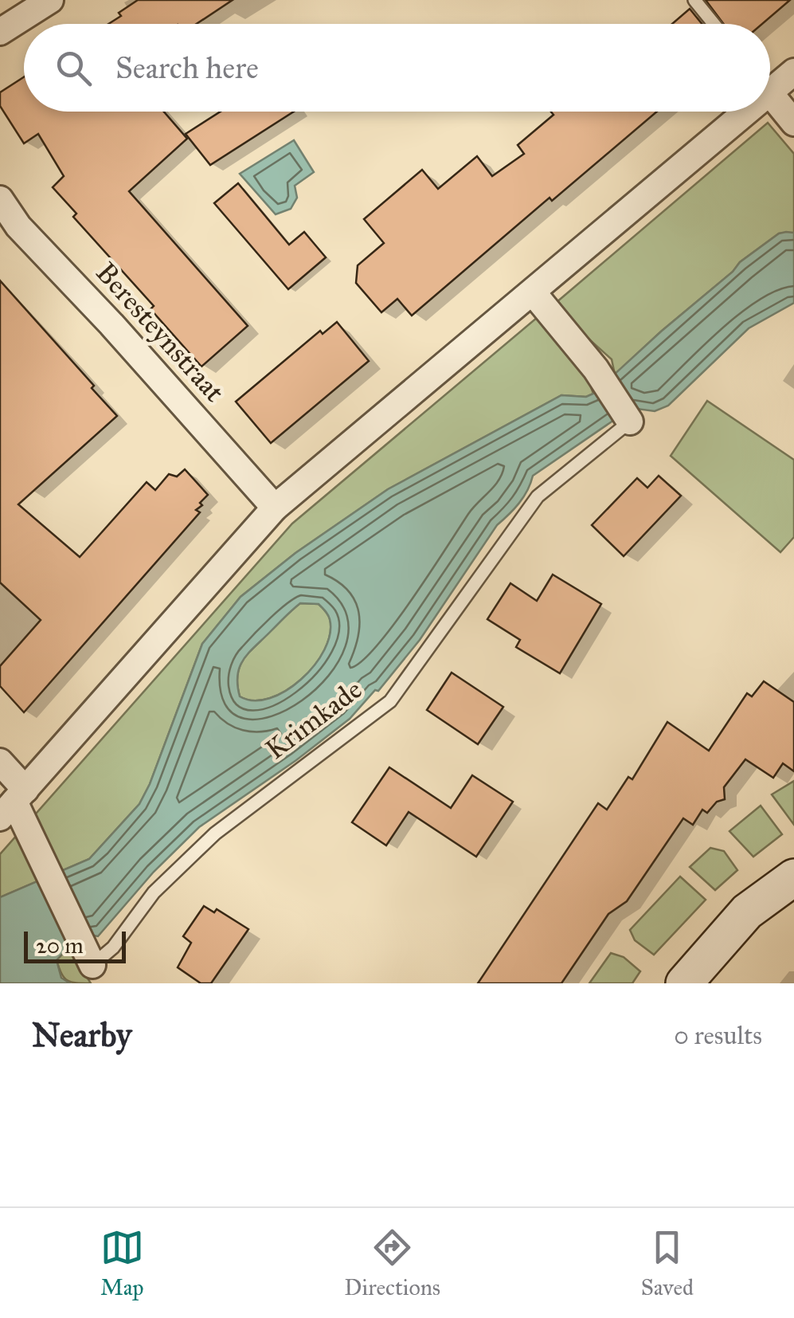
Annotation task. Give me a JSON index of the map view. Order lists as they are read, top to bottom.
{
  "streets": {
    "street": ["Beresteynstraat", "Krimkade"]
  },
  "scale_bar": "20 m",
  "page": {
    "search": "Search here",
    "scale": "20 m",
    "heading": ["Nearby", "0 results"],
    "nav": ["Map", "Directions", "Saved"]
  }
}
